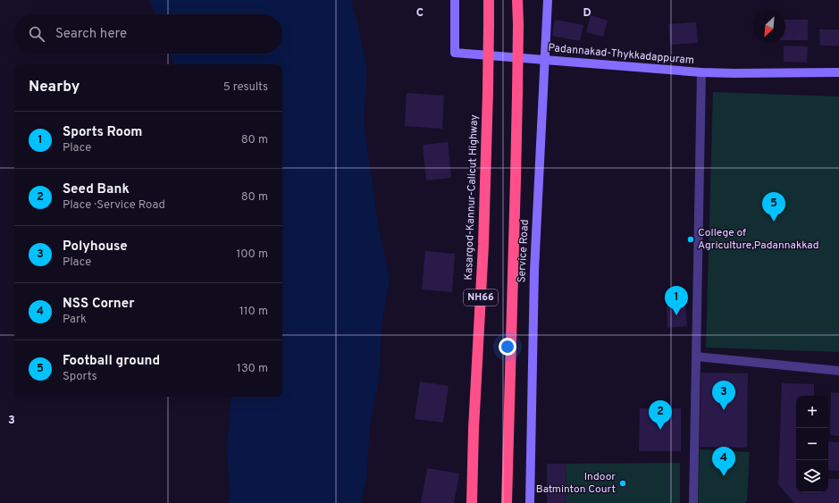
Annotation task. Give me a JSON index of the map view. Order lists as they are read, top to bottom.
{
  "streets": {
    "highway": ["Kasargod-Kannur-Calicut Highway", "NH66"],
    "street": ["Padannakad-Thykkadappuram", "Service Road"]
  },
  "crossings": [
    ["Padannakad-Thykkadappuram", "Service Road"]
  ],
  "places": ["College of Agriculture,Padannakkad", "Indoor Batminton Court"],
  "north": "bottom left",
  "page": {
    "search": "Search here",
    "heading": ["Nearby", "5 results"],
    "list": [
      {
        "mark": "1",
        "name": "Sports Room",
        "note": "Place",
        "value": "80 m"
      },
      {
        "mark": "2",
        "name": "Seed Bank",
        "note": "Place · Service Road",
        "value": "80 m"
      },
      {
        "mark": "3",
        "name": "Polyhouse",
        "note": "Place",
        "value": "100 m"
      },
      {
        "mark": "4",
        "name": "NSS Corner",
        "note": "Park",
        "value": "110 m"
      },
      {
        "mark": "5",
        "name": "Football ground",
        "note": "Sports",
        "value": "130 m"
      }
    ],
    "pins": [
      "5",
      "1",
      "3",
      "2",
      "4"
    ],
    "map_buttons": ["+", "−"]
  },
  "grid": {
    "columns": ["C", "D"],
    "rows": ["3"]
  }
}
